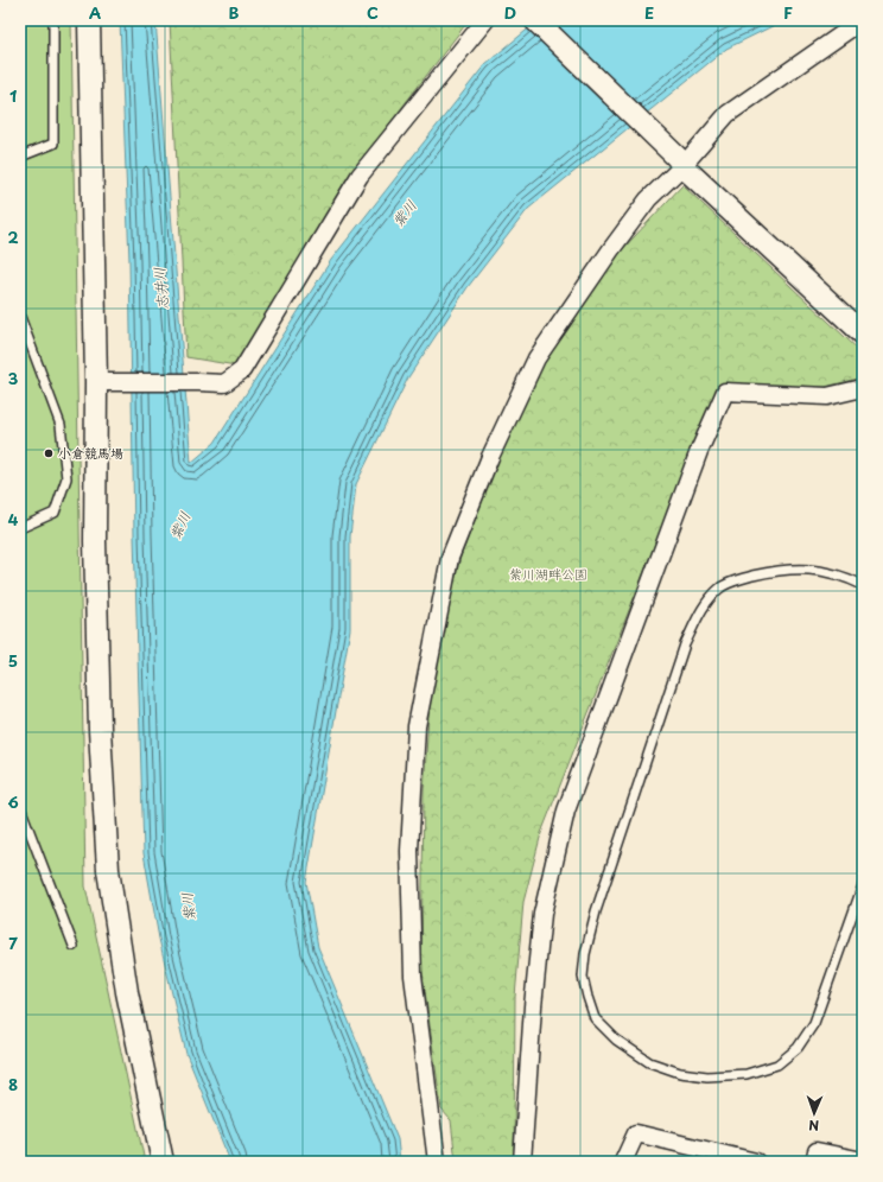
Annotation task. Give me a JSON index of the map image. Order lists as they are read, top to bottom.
{
  "water": ["紫川", "志井川"],
  "parks": ["紫川湖畔公園"],
  "places": ["小倉競馬場"],
  "north": "bottom",
  "grid": {
    "columns": [
      "A",
      "B",
      "C",
      "D",
      "E",
      "F"
    ],
    "rows": [
      "1",
      "2",
      "3",
      "4",
      "5",
      "6",
      "7",
      "8"
    ]
  }
}
